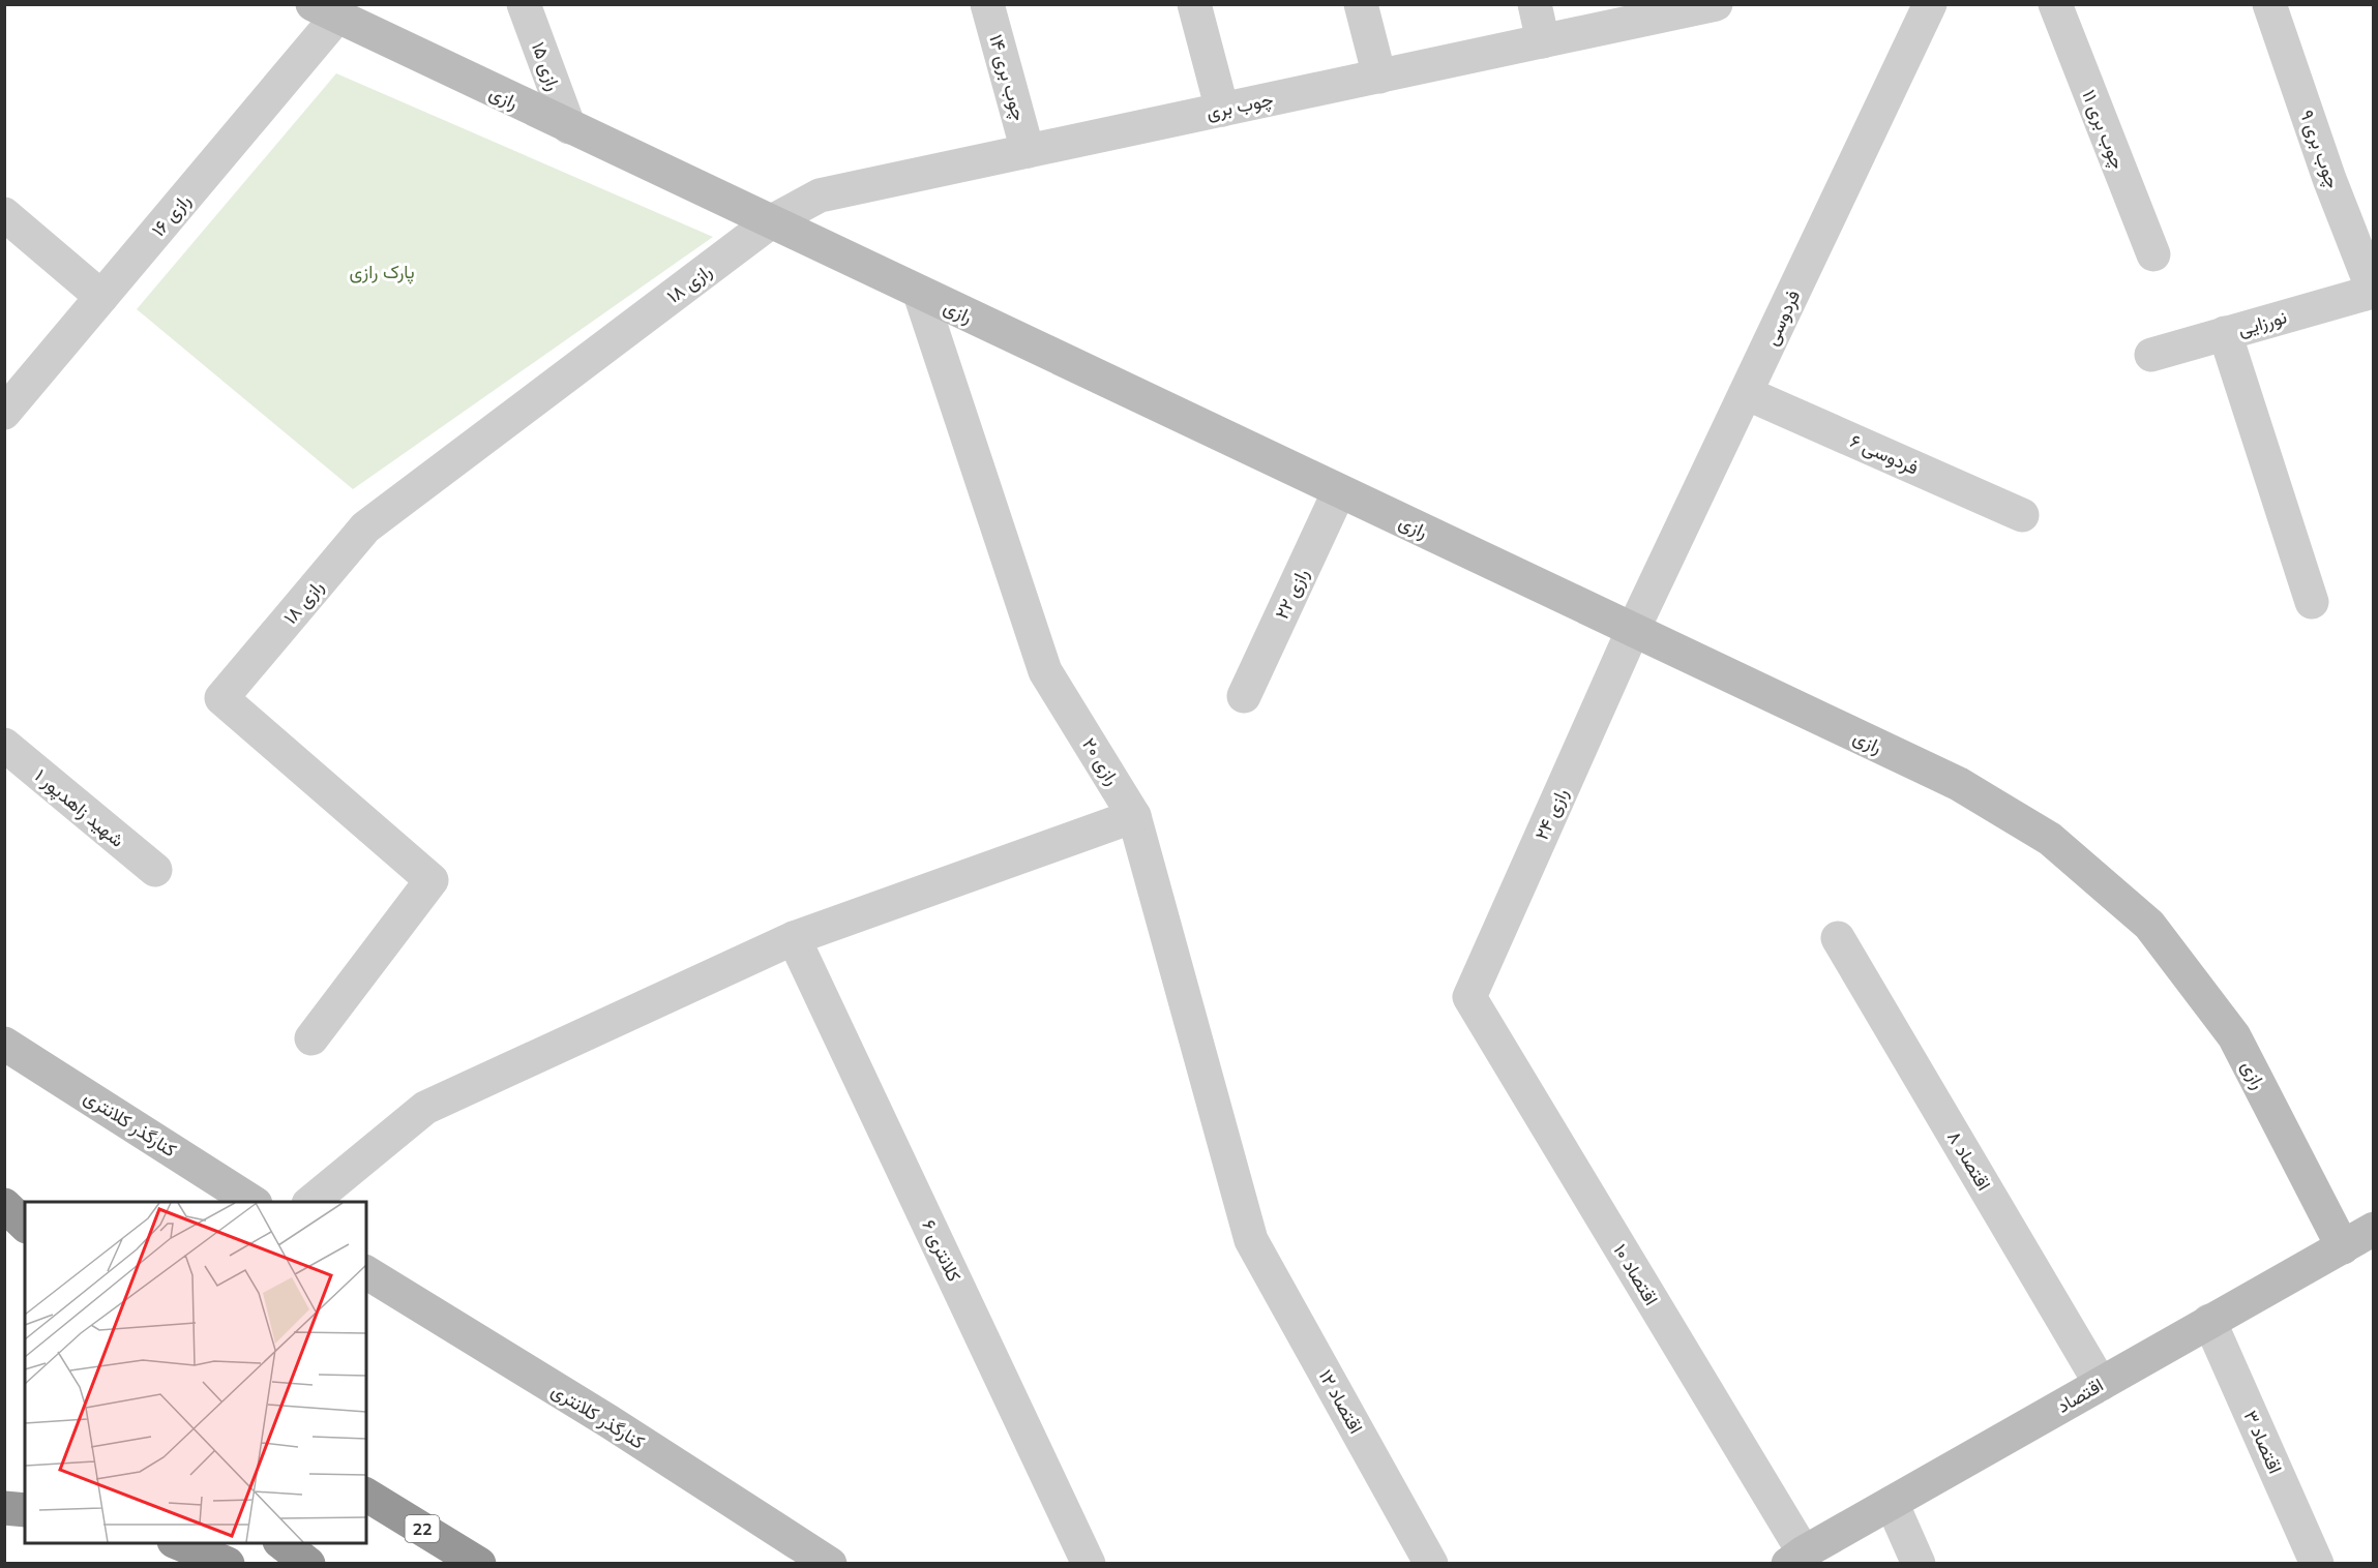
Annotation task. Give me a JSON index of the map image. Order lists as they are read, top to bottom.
{
  "streets": {
    "highway": ["22"],
    "main road": ["رازی", "کنارگذر کلانتری", "اقتصاد"],
    "street": [
      "۱۵ رازی",
      "۱۴ چوب بری",
      "چوب بری",
      "۱۱ چوب بری",
      "۹ چوب بری",
      "رازی ۱۶",
      "رازی ۱۸",
      "فردوسی",
      "نورزایی",
      "فردوسی ۶",
      "رازی ۲۲",
      "رازی ۲۰",
      "۱ شهید زاهدپور",
      "رازی ۲۴",
      "۸ اقتصاد",
      "کلانتری ۶",
      "۱۰ اقتصاد",
      "۱۲ اقتصاد",
      "۳ اقتصاد"
    ]
  },
  "crossings": [
    ["۱۵ رازی", "رازی"],
    ["۱۴ چوب بری", "چوب بری"],
    ["رازی", "چوب بری"],
    ["رازی", "رازی ۱۶"],
    ["رازی", "رازی ۱۸"],
    ["رازی", "فردوسی"],
    ["رازی", "رازی ۲۲"],
    ["رازی", "رازی ۲۰"],
    ["رازی", "رازی ۲۴"],
    ["رازی", "اقتصاد"],
    ["چوب بری", "رازی ۱۸"],
    ["۹ چوب بری", "نورزایی"],
    ["فردوسی", "فردوسی ۶"],
    ["فردوسی", "رازی ۲۴"],
    ["رازی ۲۰", "۱۲ اقتصاد"],
    ["رازی ۲۴", "۱۰ اقتصاد"],
    ["۸ اقتصاد", "اقتصاد"],
    ["۱۰ اقتصاد", "اقتصاد"],
    ["اقتصاد", "۳ اقتصاد"]
  ],
  "parks": ["پارک رازی"]
}
